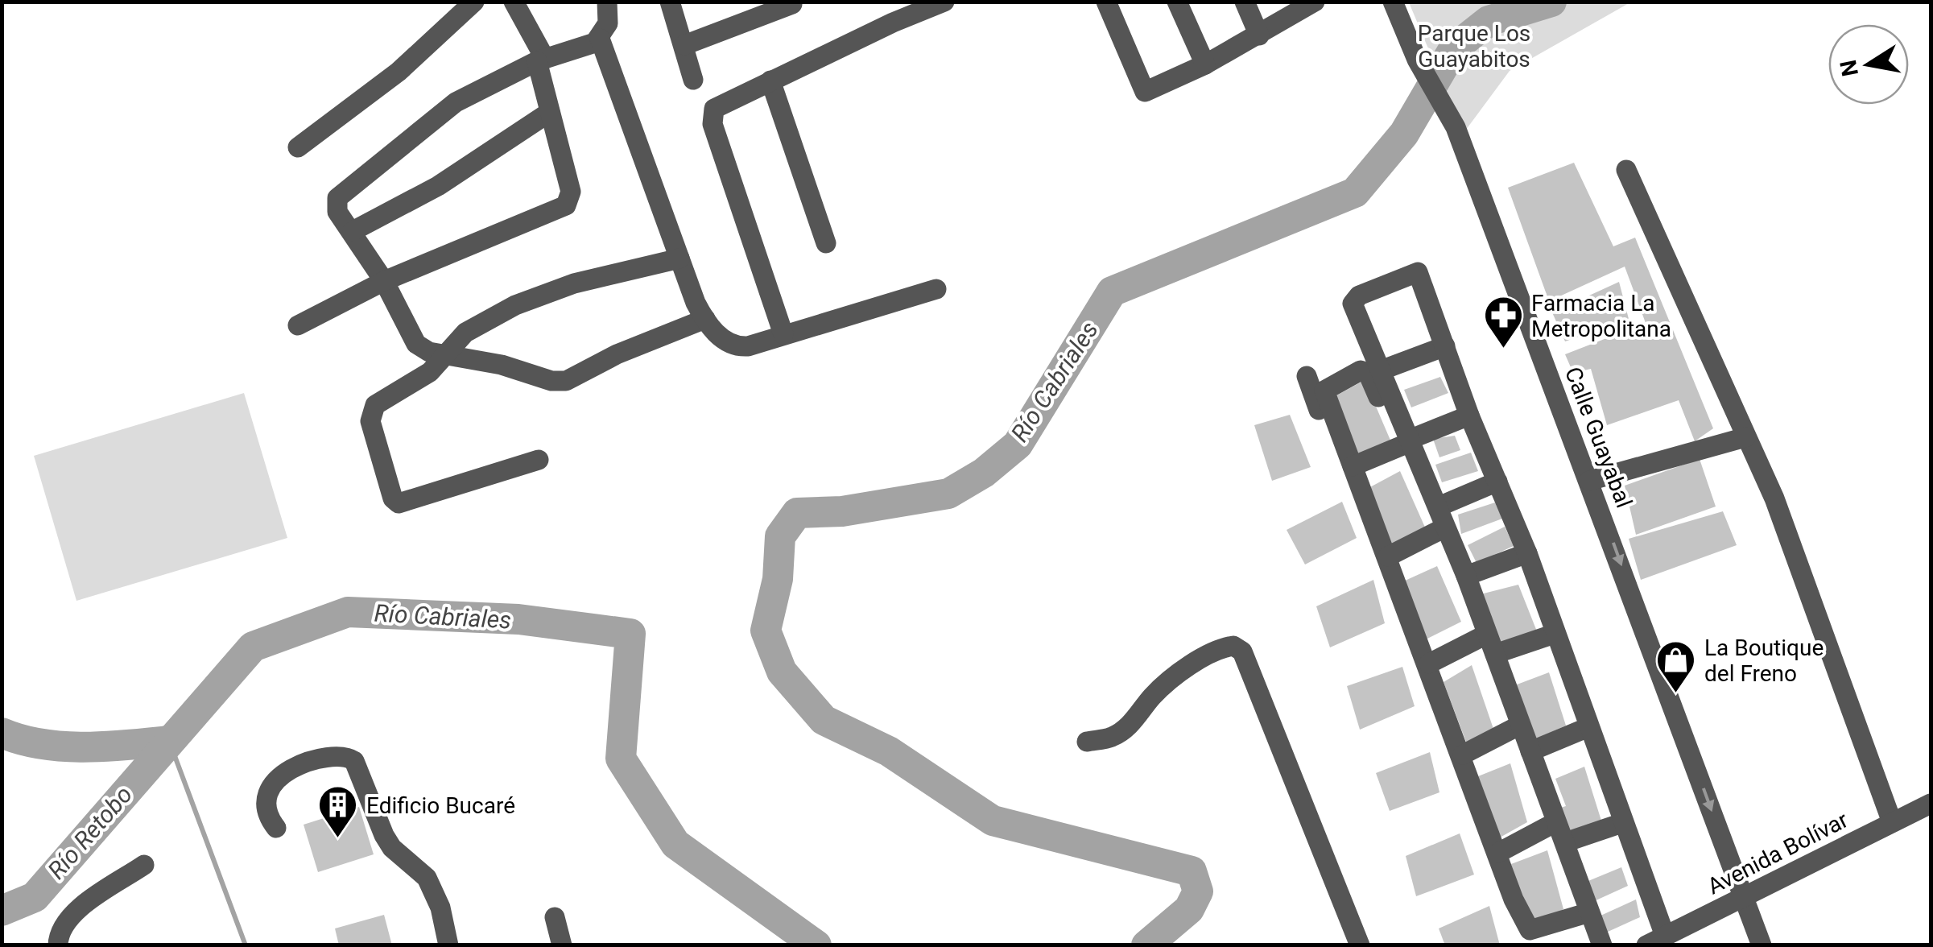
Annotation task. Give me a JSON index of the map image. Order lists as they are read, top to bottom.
{
  "streets": {
    "street": ["Calle Guayabal", "Avenida Bolívar"]
  },
  "crossings": [
    ["Calle Guayabal", "Avenida Bolívar"]
  ],
  "water": ["Río Cabriales", "Río Retobo"],
  "parks": ["Parque Los Guayabitos"],
  "places": {
    "pharmacy": ["Farmacia La Metropolitana"],
    "shop": ["La Boutique del Freno"],
    "building": ["Edificio Bucaré"]
  },
  "north": "left"
}
